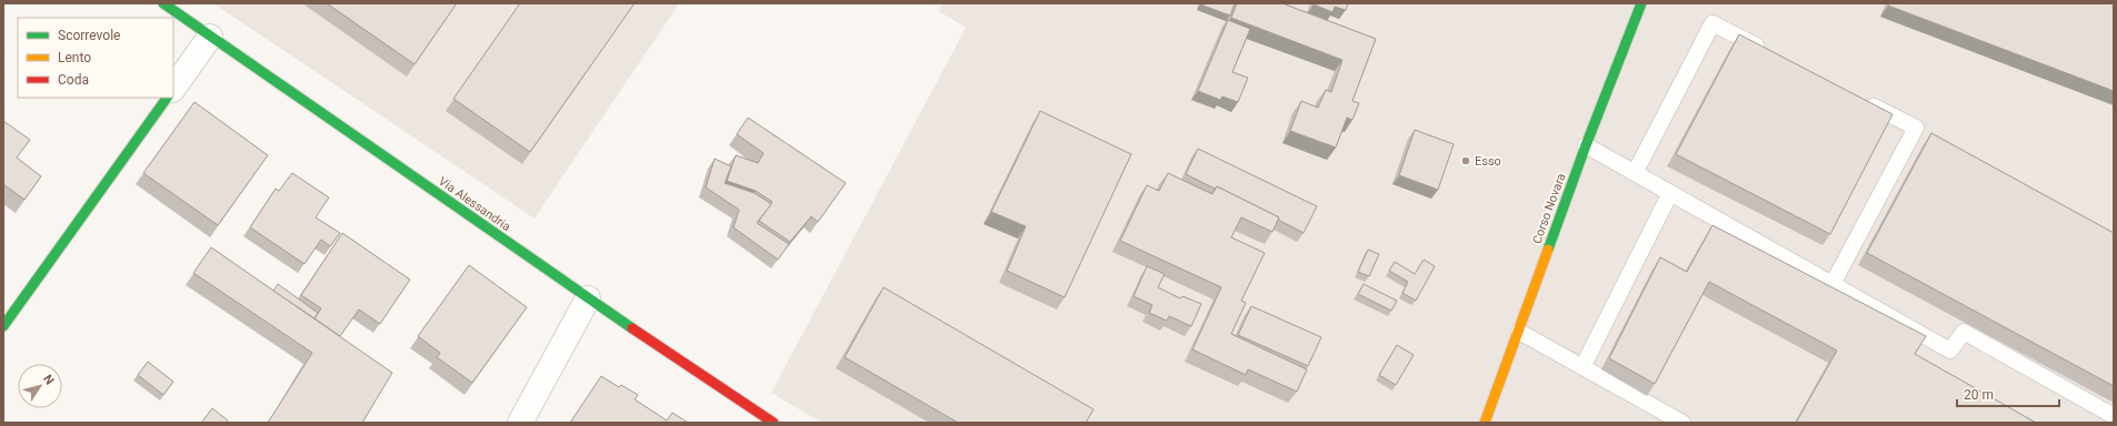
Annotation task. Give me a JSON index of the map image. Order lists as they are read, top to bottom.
{
  "streets": {
    "street": ["Via Alessandria", "Corso Novara"]
  },
  "places": ["Esso"],
  "legend": ["Scorrevole", "Lento", "Coda"],
  "scale_bar": "20 m",
  "north": "top right"
}
